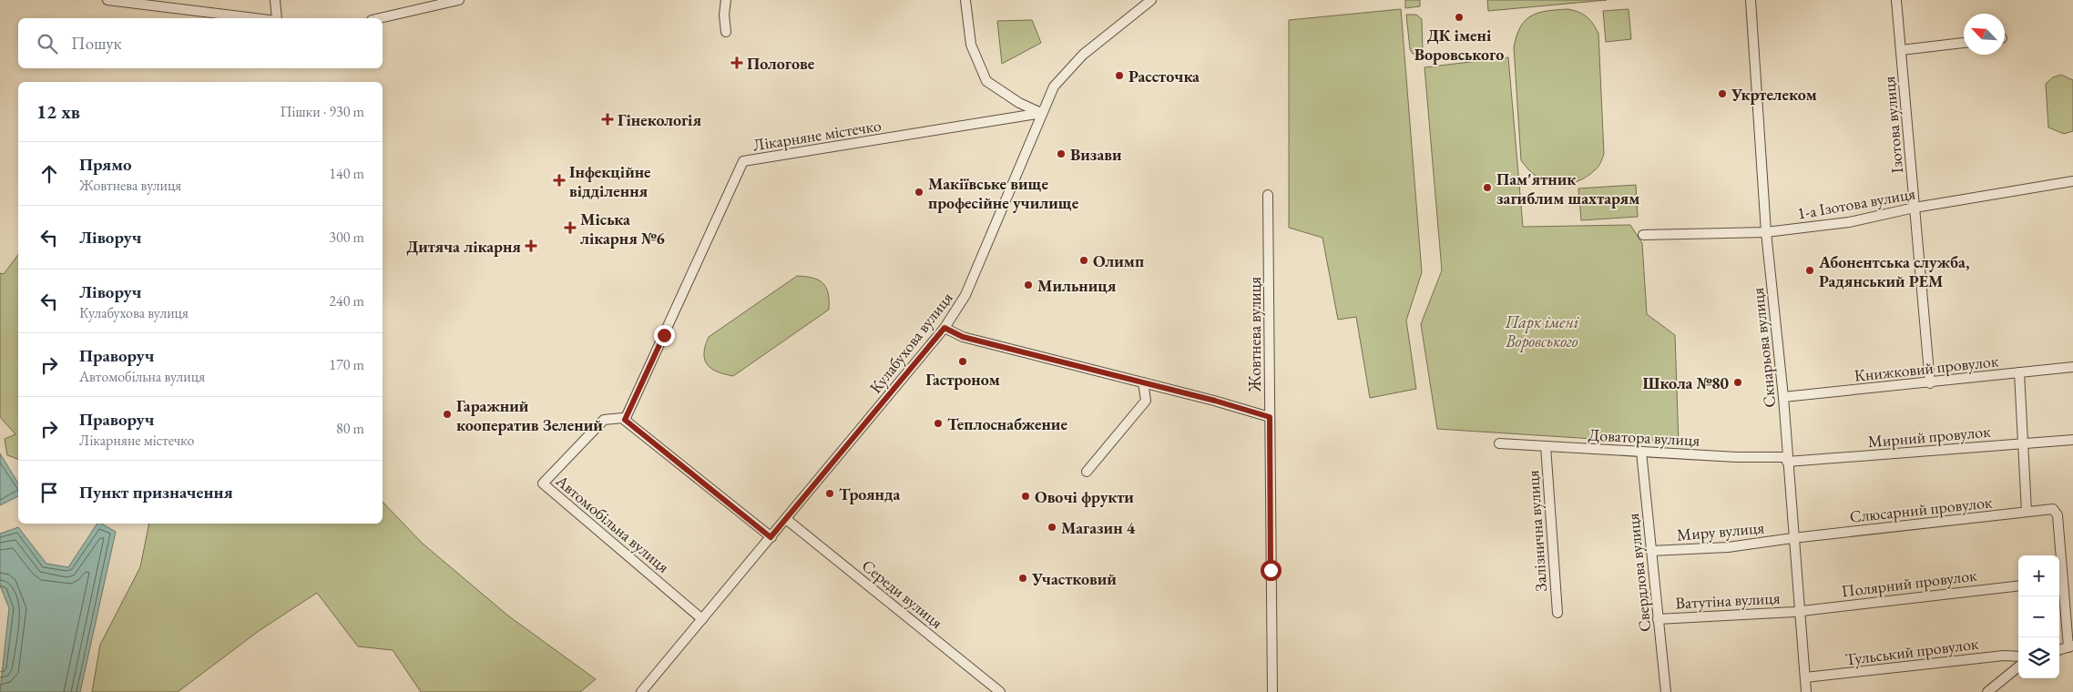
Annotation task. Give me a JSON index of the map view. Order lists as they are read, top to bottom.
{
  "streets": {
    "street": [
      "Ізотова вулиця",
      "Лікарняне містечко",
      "1-а Ізотова вулиця",
      "Жовтнева вулиця",
      "Кулабухова вулиця",
      "Скнарьова вулиця",
      "Книжковий провулок",
      "Мирний провулок",
      "Доватора вулиця",
      "Слюсарний провулок",
      "Автомобільна вулиця",
      "Залізнична вулиця",
      "Миру вулиця",
      "Свердлова вулиця",
      "Полярний провулок",
      "Середи вулиця",
      "Ватутіна вулиця",
      "Тульський провулок"
    ]
  },
  "crossings": [
    ["Ізотова вулиця", "1-а Ізотова вулиця"],
    ["Ізотова вулиця", "Книжковий провулок"],
    ["Лікарняне містечко", "Кулабухова вулиця"],
    ["Лікарняне містечко", "Автомобільна вулиця"],
    ["1-а Ізотова вулиця", "Скнарьова вулиця"],
    ["Кулабухова вулиця", "Автомобільна вулиця"],
    ["Кулабухова вулиця", "Середи вулиця"],
    ["Скнарьова вулиця", "Книжковий провулок"],
    ["Скнарьова вулиця", "Мирний провулок"],
    ["Скнарьова вулиця", "Доватора вулиця"],
    ["Скнарьова вулиця", "Слюсарний провулок"],
    ["Скнарьова вулиця", "Миру вулиця"],
    ["Скнарьова вулиця", "Полярний провулок"],
    ["Скнарьова вулиця", "Ватутіна вулиця"],
    ["Скнарьова вулиця", "Тульський провулок"],
    ["Мирний провулок", "Доватора вулиця"],
    ["Доватора вулиця", "Залізнична вулиця"],
    ["Доватора вулиця", "Свердлова вулиця"],
    ["Слюсарний провулок", "Миру вулиця"],
    ["Миру вулиця", "Свердлова вулиця"],
    ["Свердлова вулиця", "Ватутіна вулиця"],
    ["Полярний провулок", "Ватутіна вулиця"]
  ],
  "parks": ["Парк імені Воровського"],
  "places": {
    "other": [
      "ДК імені Воровського",
      "Рассточка",
      "Укртелеком",
      "Визави",
      "Пам'ятник загиблим шахтарям",
      "Макіївське вище професійне училище",
      "Олимп",
      "Абонентська служба, Радянський РЕМ",
      "Мильниця",
      "Гастроном",
      "Школа №80",
      "Гаражний кооператив Зелений",
      "Теплоснабжение",
      "Троянда",
      "Овочі фрукти",
      "Магазин 4",
      "Участковий"
    ],
    "health": [
      "Пологове",
      "Гінекологія",
      "Інфекційне відділення",
      "Міська лікарня №6",
      "Дитяча лікарня"
    ]
  },
  "north": "top left",
  "page": {
    "search": "Пошук",
    "heading": ["12 хв", "Пішки · 930 m"],
    "list": [
      ["Прямо", "Жовтнева вулиця", "140 m"],
      ["Ліворуч", "300 m"],
      ["Ліворуч", "Кулабухова вулиця", "240 m"],
      ["Праворуч", "Автомобільна вулиця", "170 m"],
      ["Праворуч", "Лікарняне містечко", "80 m"],
      "Пункт призначення"
    ],
    "map_buttons": ["+", "−"]
  }
}
